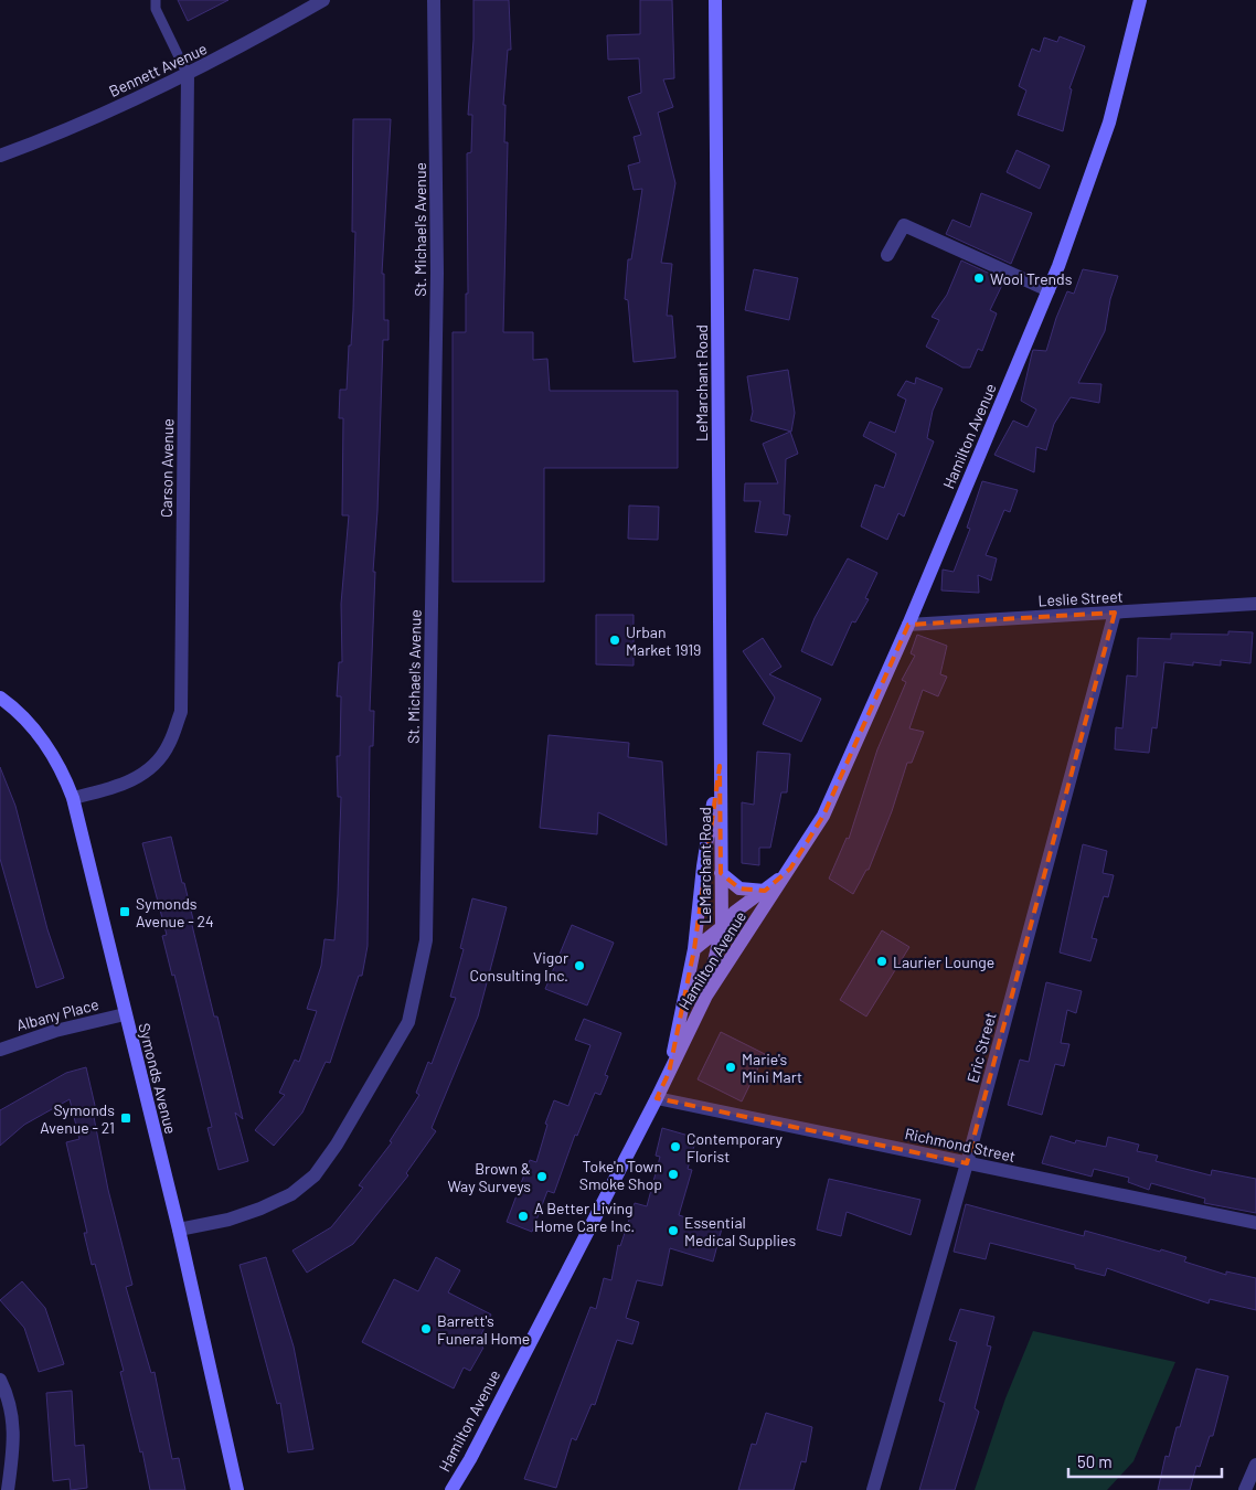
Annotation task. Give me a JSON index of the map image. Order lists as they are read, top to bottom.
{
  "streets": {
    "street": [
      "Bennett Avenue",
      "St. Michael's Avenue",
      "LeMarchant Road",
      "Hamilton Avenue",
      "Carson Avenue",
      "Leslie Street",
      "Albany Place",
      "Eric Street",
      "Symonds Avenue",
      "Richmond Street"
    ]
  },
  "crossings": [
    ["Bennett Avenue", "Carson Avenue"],
    ["St. Michael's Avenue", "Symonds Avenue"],
    ["LeMarchant Road", "Hamilton Avenue"],
    ["Hamilton Avenue", "Leslie Street"],
    ["Hamilton Avenue", "Richmond Street"],
    ["Carson Avenue", "Symonds Avenue"],
    ["Leslie Street", "Eric Street"],
    ["Albany Place", "Symonds Avenue"],
    ["Eric Street", "Richmond Street"]
  ],
  "places": {
    "other": [
      "Wool Trends",
      "Urban Market 1919",
      "Laurier Lounge",
      "Vigor Consulting Inc.",
      "Marie's Mini Mart",
      "Contemporary Florist",
      "Toke'n Town Smoke Shop",
      "Brown & Way Surveys",
      "A Better Living Home Care Inc.",
      "Essential Medical Supplies",
      "Barrett's Funeral Home"
    ],
    "transit": ["Symonds Avenue - 24", "Symonds Avenue - 21"]
  },
  "scale_bar": "50 m"
}
